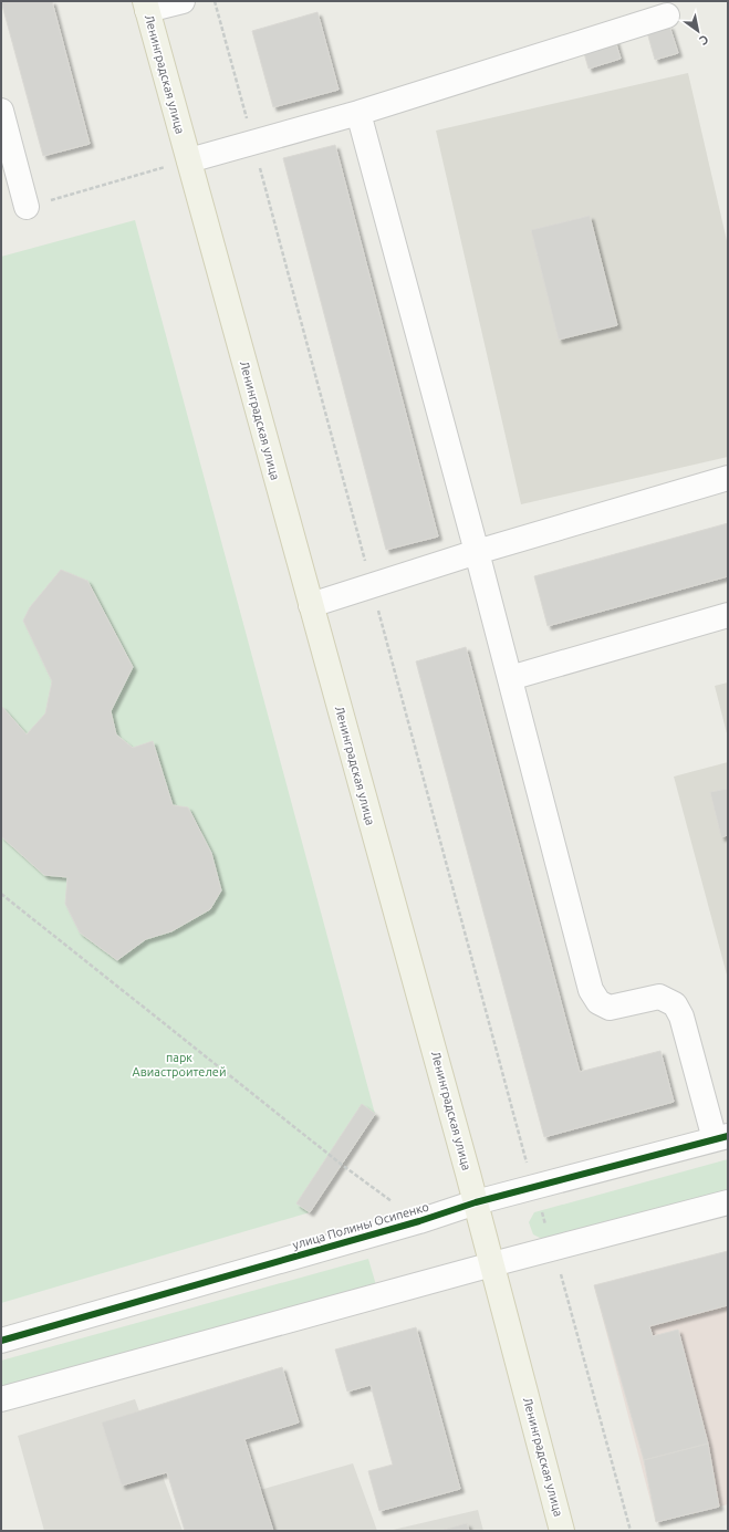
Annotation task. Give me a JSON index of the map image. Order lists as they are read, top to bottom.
{
  "streets": {
    "main road": ["Ленинградская улица"],
    "street": ["улица Полины Осипенко"]
  },
  "crossings": [
    ["Ленинградская улица", "улица Полины Осипенко"]
  ],
  "parks": ["парк Авиастроителей"],
  "north": "bottom right"
}
